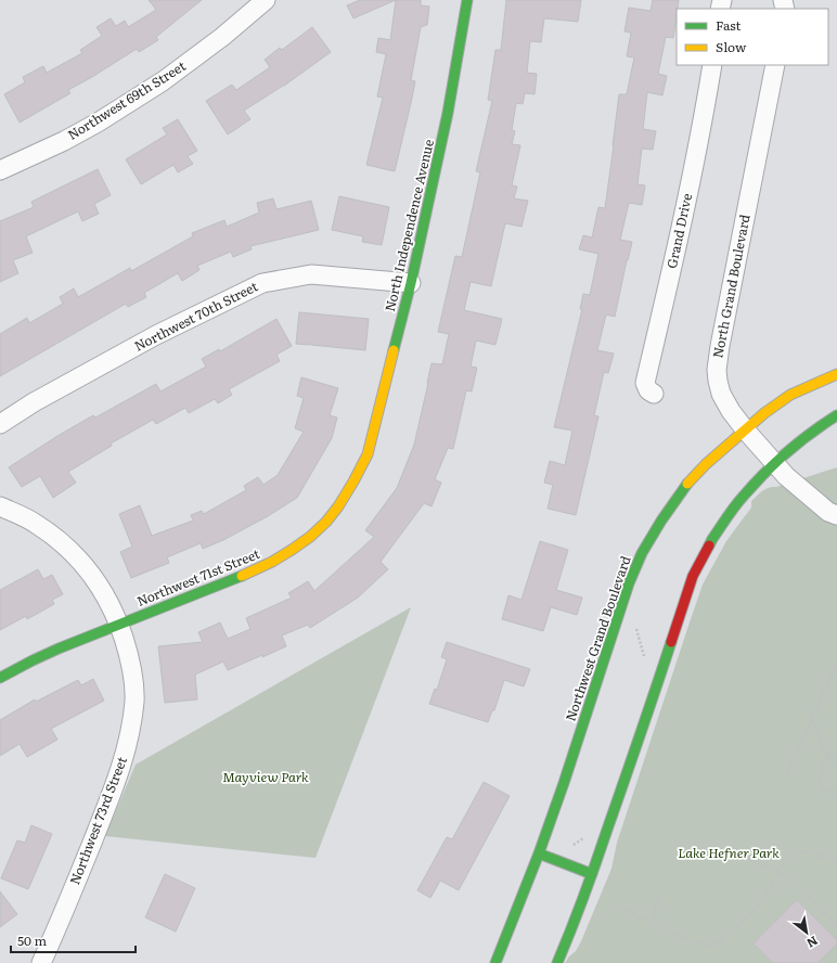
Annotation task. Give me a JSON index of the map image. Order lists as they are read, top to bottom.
{
  "streets": {
    "street": [
      "Northwest 69th Street",
      "North Independence Avenue",
      "Grand Drive",
      "North Grand Boulevard",
      "Northwest 70th Street",
      "Northwest 71st Street",
      "Northwest Grand Boulevard",
      "Northwest 73rd Street"
    ]
  },
  "crossings": [
    ["North Independence Avenue", "Northwest 70th Street"],
    ["North Independence Avenue", "Northwest 71st Street"],
    ["North Grand Boulevard", "Northwest Grand Boulevard"],
    ["Northwest 71st Street", "Northwest 73rd Street"]
  ],
  "parks": ["Mayview Park", "Lake Hefner Park"],
  "legend": ["Fast", "Slow"],
  "scale_bar": "50 m",
  "north": "bottom right"
}
